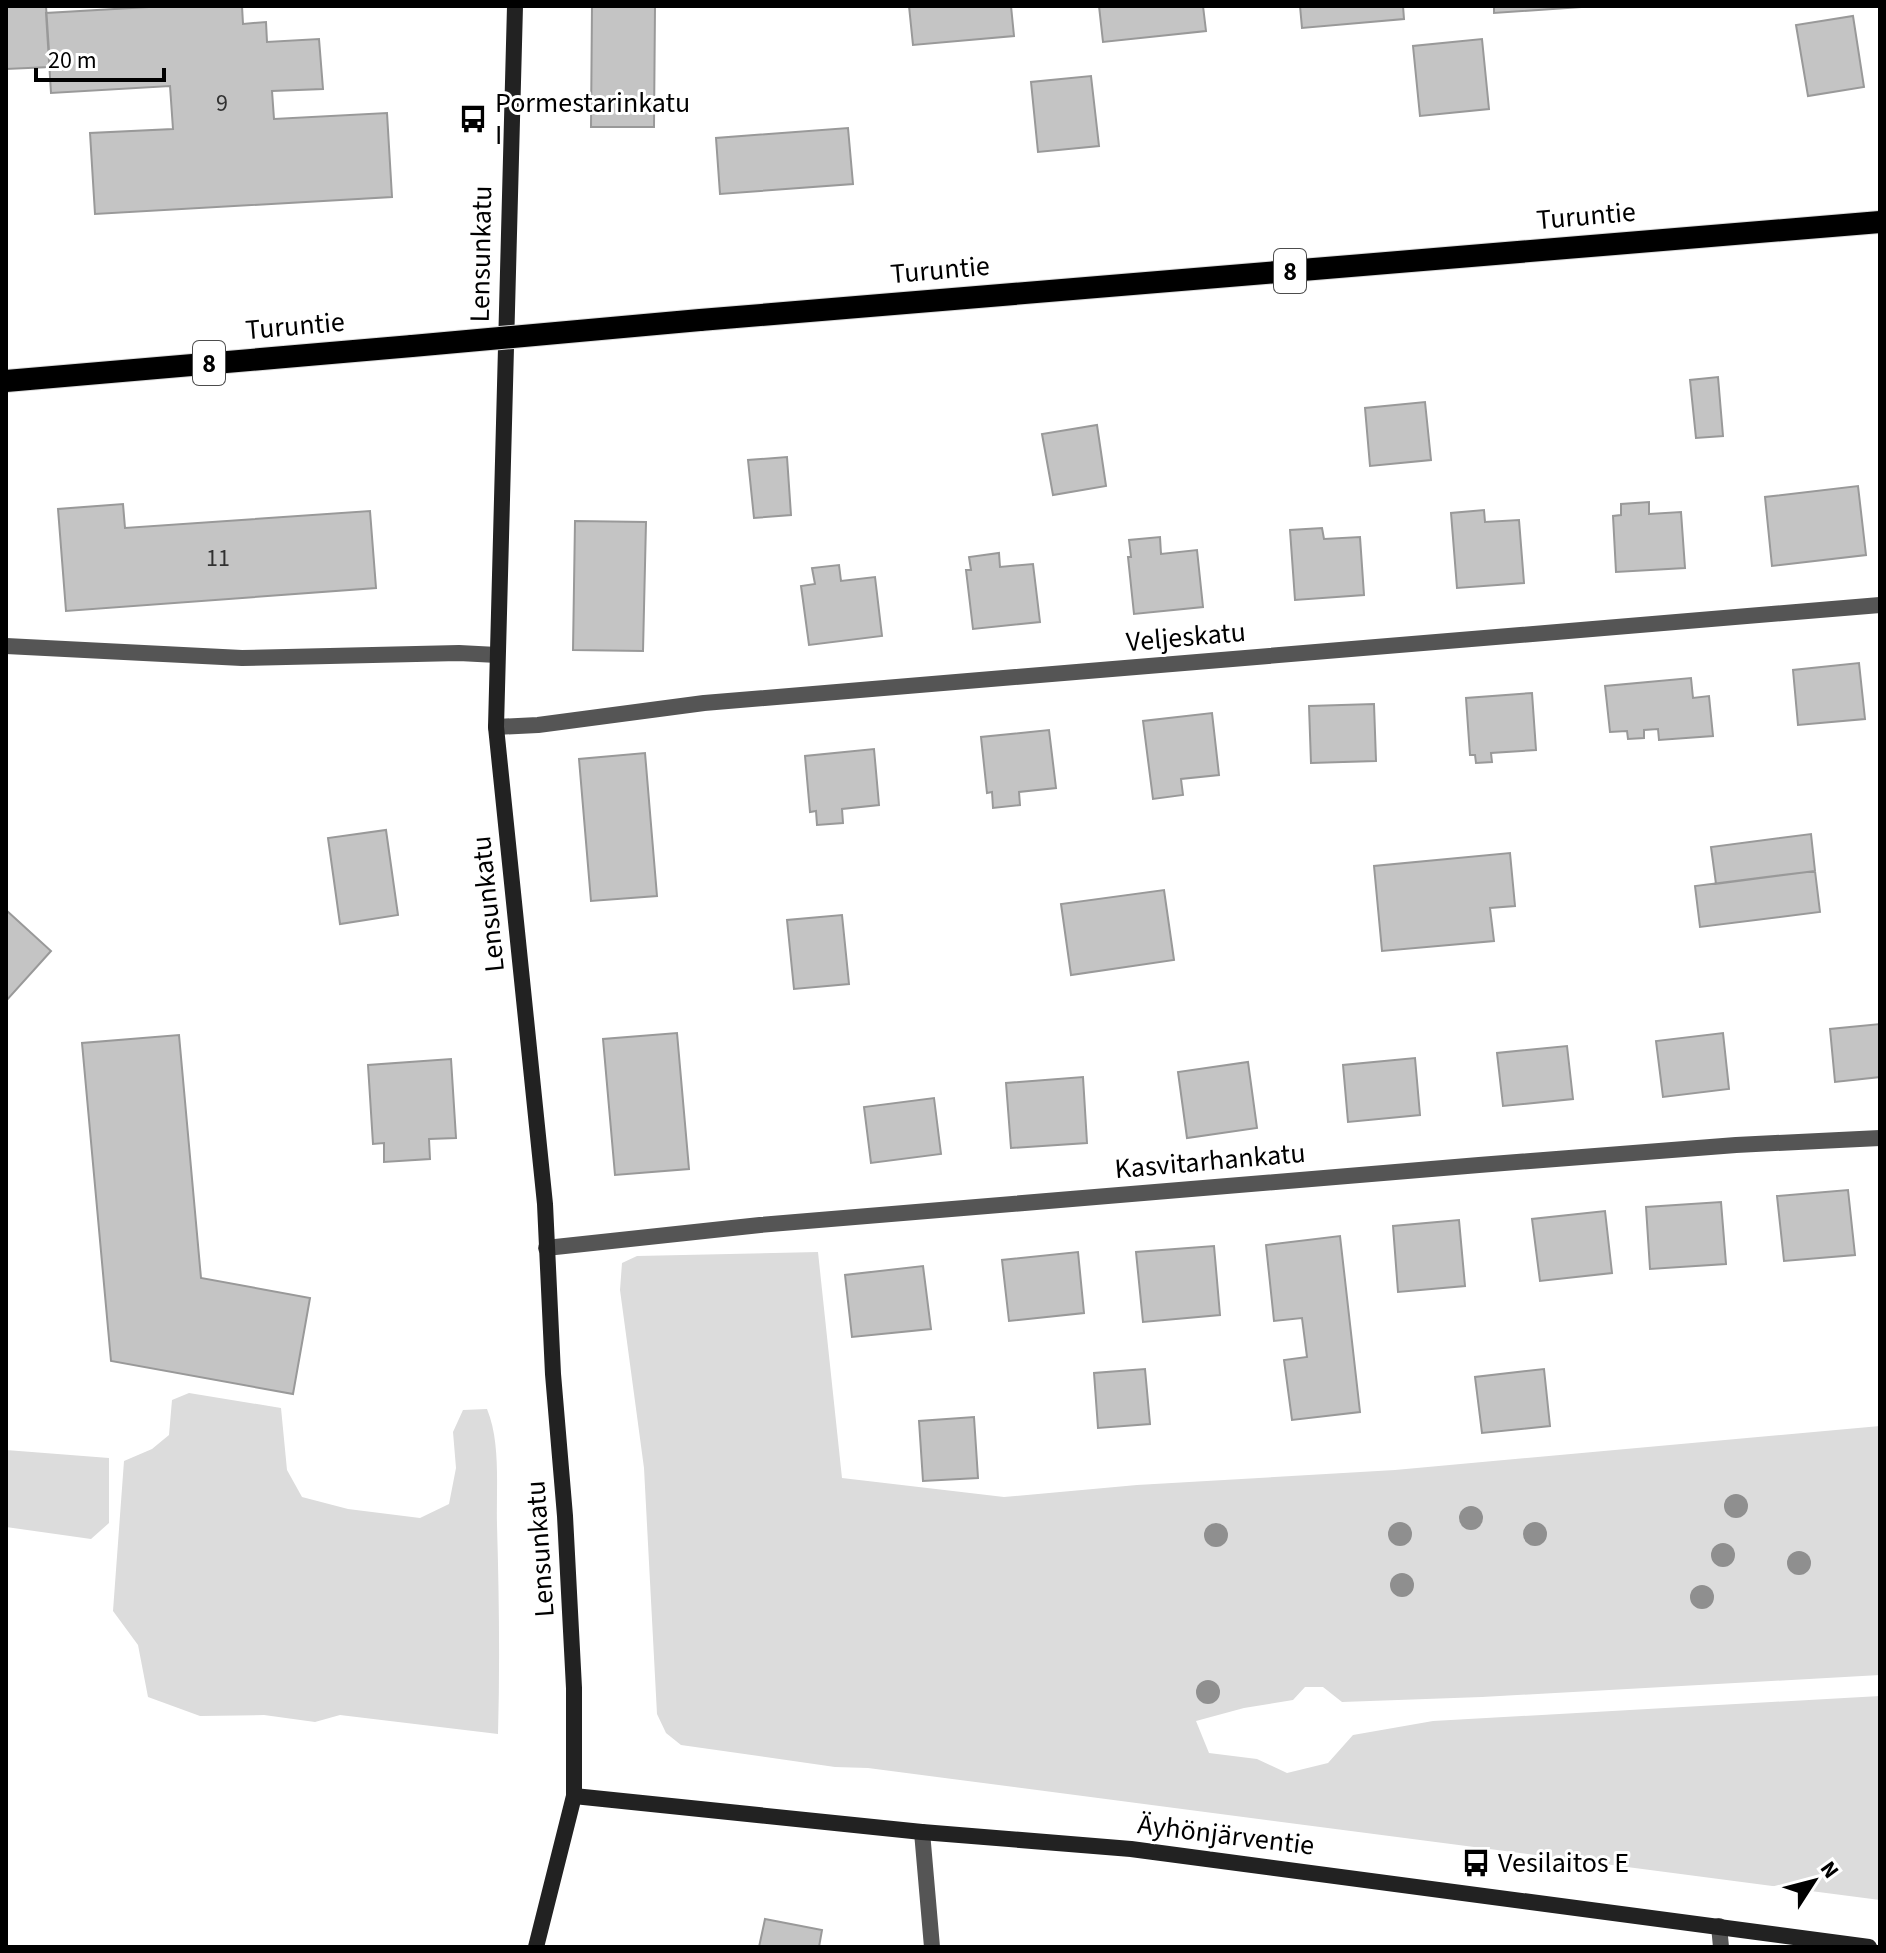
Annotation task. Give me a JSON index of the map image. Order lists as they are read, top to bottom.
{
  "streets": {
    "highway": ["Turuntie", "8"],
    "main road": ["Lensunkatu", "Äyhönjärventie"],
    "street": ["Veljeskatu", "Kasvitarhankatu"]
  },
  "crossings": [
    ["Lensunkatu", "Veljeskatu"],
    ["Lensunkatu", "Kasvitarhankatu"],
    ["Lensunkatu", "Äyhönjärventie"]
  ],
  "places": {
    "bus stop": ["Pormestarinkatu I", "Vesilaitos E"]
  },
  "house_numbers": ["9", "11"],
  "scale_bar": "20 m",
  "north": "top right"
}
